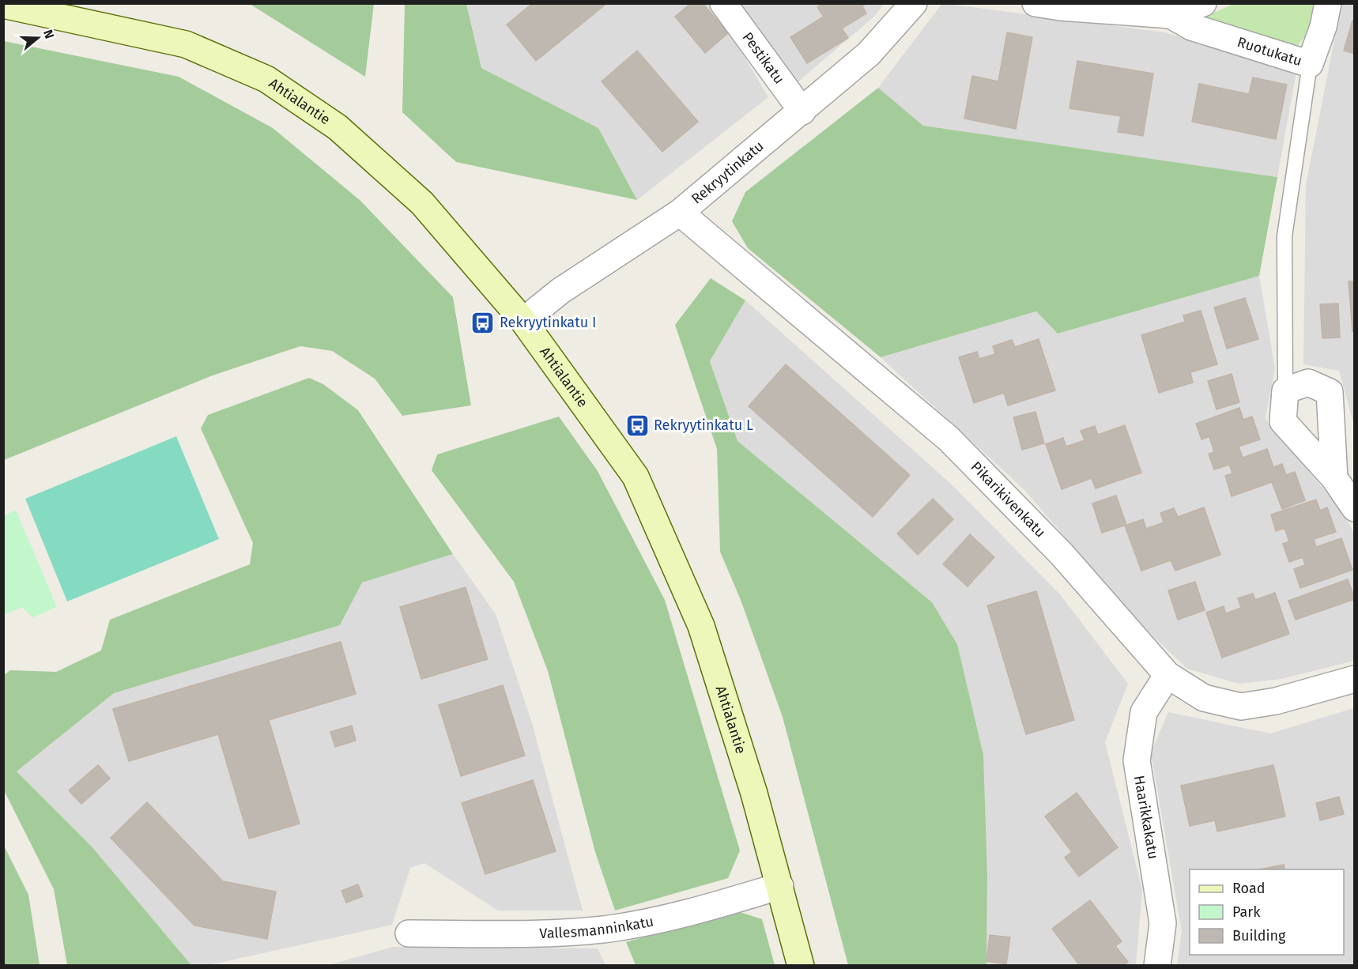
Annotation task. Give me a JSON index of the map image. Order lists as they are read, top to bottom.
{
  "streets": {
    "main road": ["Ahtialantie"],
    "street": [
      "Ruotukatu",
      "Pestikatu",
      "Rekryytinkatu",
      "Pikarikivenkatu",
      "Haarikkakatu",
      "Vallesmanninkatu"
    ]
  },
  "crossings": [
    ["Pestikatu", "Rekryytinkatu"],
    ["Ahtialantie", "Rekryytinkatu"],
    ["Ahtialantie", "Vallesmanninkatu"],
    ["Rekryytinkatu", "Pikarikivenkatu"],
    ["Pikarikivenkatu", "Haarikkakatu"]
  ],
  "places": {
    "bus stop": ["Rekryytinkatu I", "Rekryytinkatu L"]
  },
  "legend": ["Road", "Park", "Building"],
  "north": "right"
}
